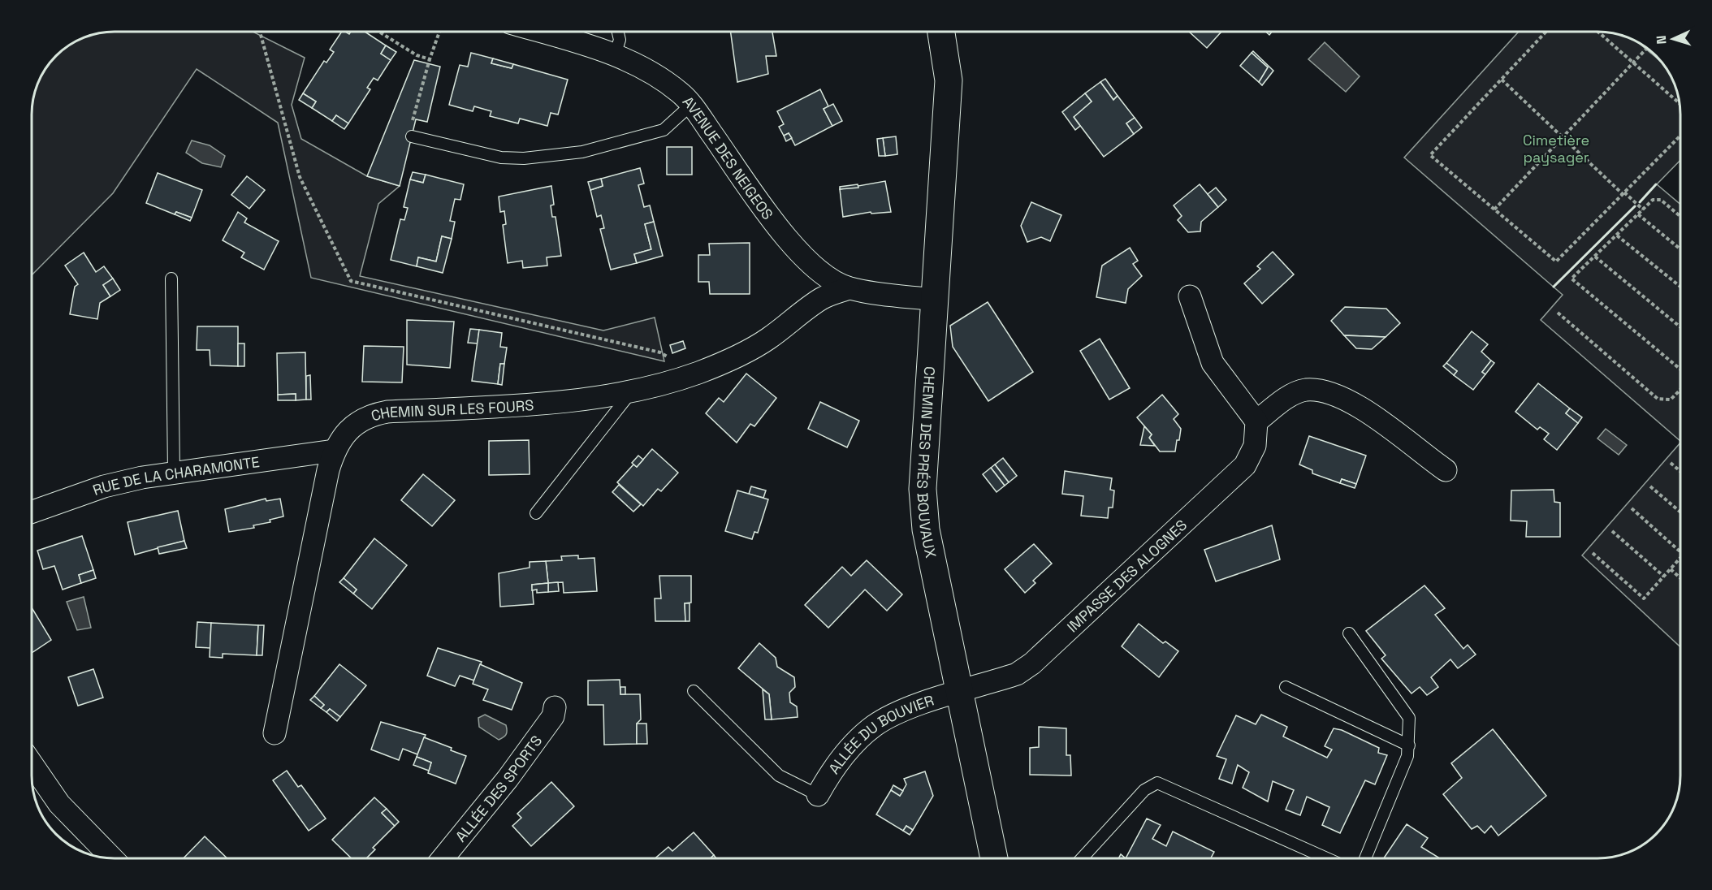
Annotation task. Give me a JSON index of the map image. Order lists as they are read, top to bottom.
{
  "streets": {
    "street": [
      "AVENUE DES NEIGEOS",
      "CHEMIN SUR LES FOURS",
      "CHEMIN DES PRÉS BOUVAUX",
      "RUE DE LA CHARAMONTE",
      "IMPASSE DES ALOGNES",
      "ALLÉE DU BOUVIER",
      "ALLÉE DES SPORTS"
    ]
  },
  "crossings": [
    ["AVENUE DES NEIGEOS", "CHEMIN SUR LES FOURS"],
    ["AVENUE DES NEIGEOS", "CHEMIN DES PRÉS BOUVAUX"],
    ["CHEMIN SUR LES FOURS", "RUE DE LA CHARAMONTE"],
    ["CHEMIN DES PRÉS BOUVAUX", "IMPASSE DES ALOGNES"],
    ["CHEMIN DES PRÉS BOUVAUX", "ALLÉE DU BOUVIER"],
    ["IMPASSE DES ALOGNES", "ALLÉE DU BOUVIER"]
  ],
  "parks": ["Cimetière paysager"],
  "north": "left"
}
